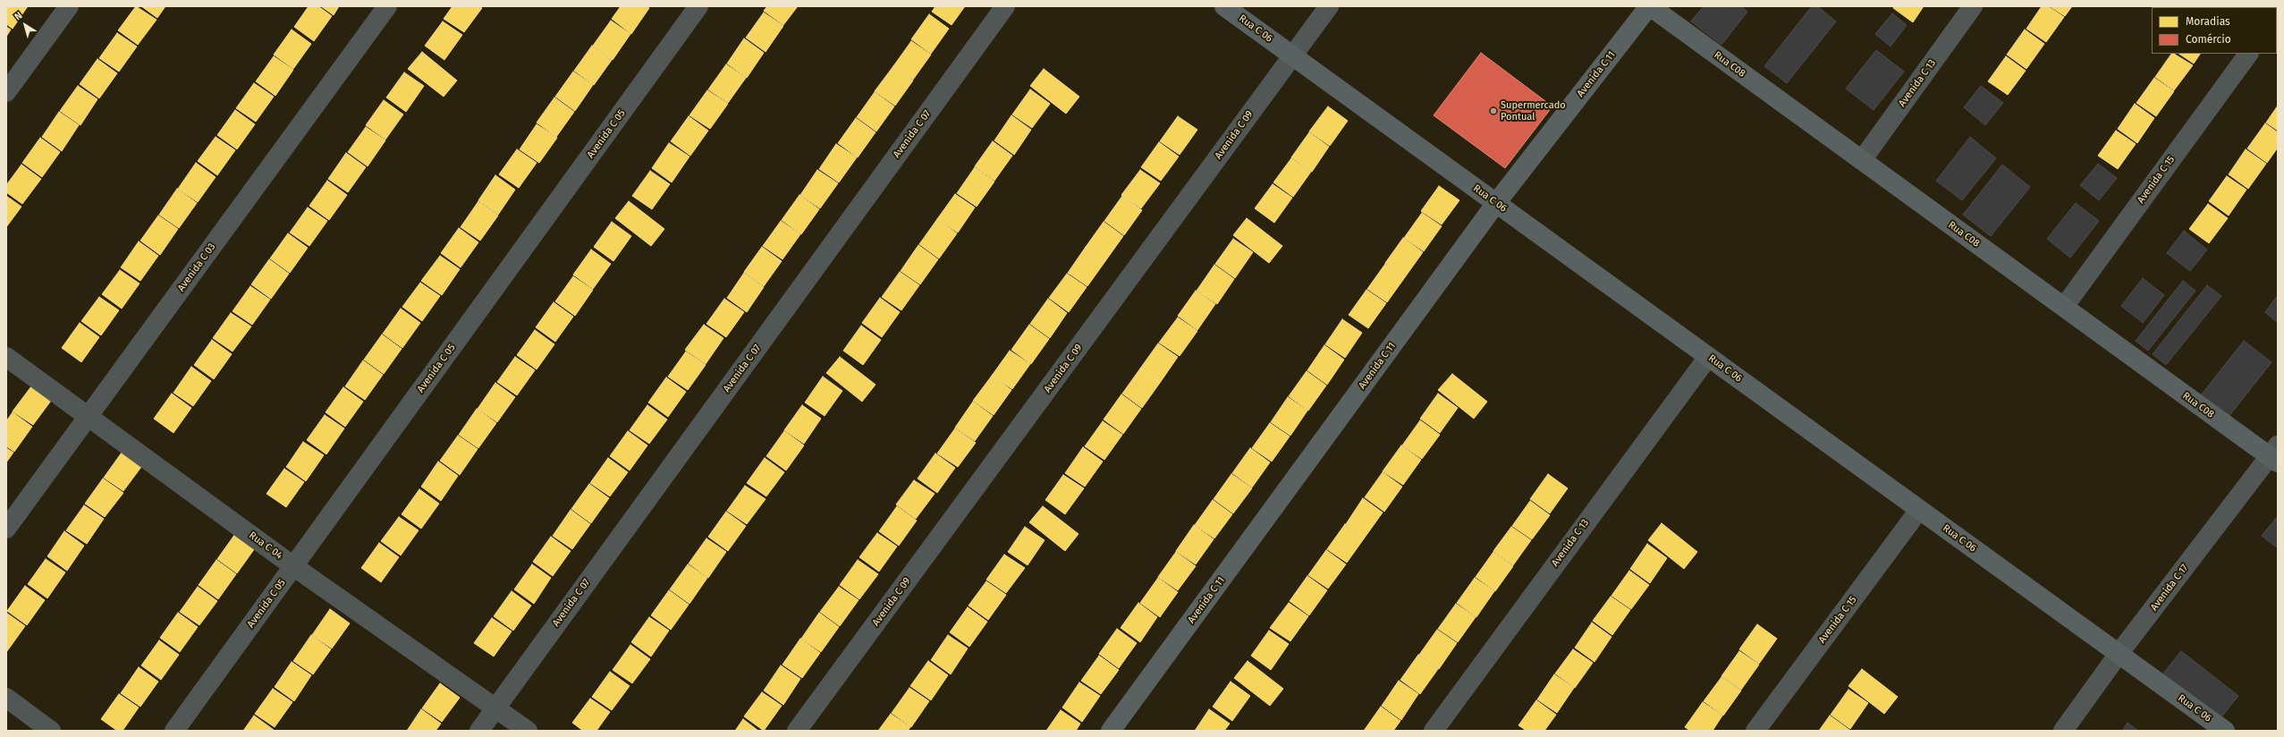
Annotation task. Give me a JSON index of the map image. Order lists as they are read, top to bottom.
{
  "streets": {
    "street": [
      "Rua C 06",
      "Rua C08",
      "Avenida C 11",
      "Avenida C 13",
      "Avenida C 05",
      "Avenida C 07",
      "Avenida C 09",
      "Avenida C 15",
      "Avenida C 03",
      "Rua C 04",
      "Avenida C 17"
    ]
  },
  "crossings": [
    ["Rua C 06", "Avenida C 11"],
    ["Rua C 06", "Avenida C 13"],
    ["Rua C 06", "Avenida C 09"],
    ["Rua C 06", "Avenida C 15"],
    ["Rua C 06", "Avenida C 17"],
    ["Rua C08", "Avenida C 11"],
    ["Rua C08", "Avenida C 13"],
    ["Rua C08", "Avenida C 15"],
    ["Rua C08", "Avenida C 17"],
    ["Avenida C 05", "Rua C 04"],
    ["Avenida C 07", "Rua C 04"],
    ["Avenida C 03", "Rua C 04"]
  ],
  "places": ["Supermercado Pontual"],
  "legend": ["Moradias", "Comércio"],
  "north": "top left"
}
